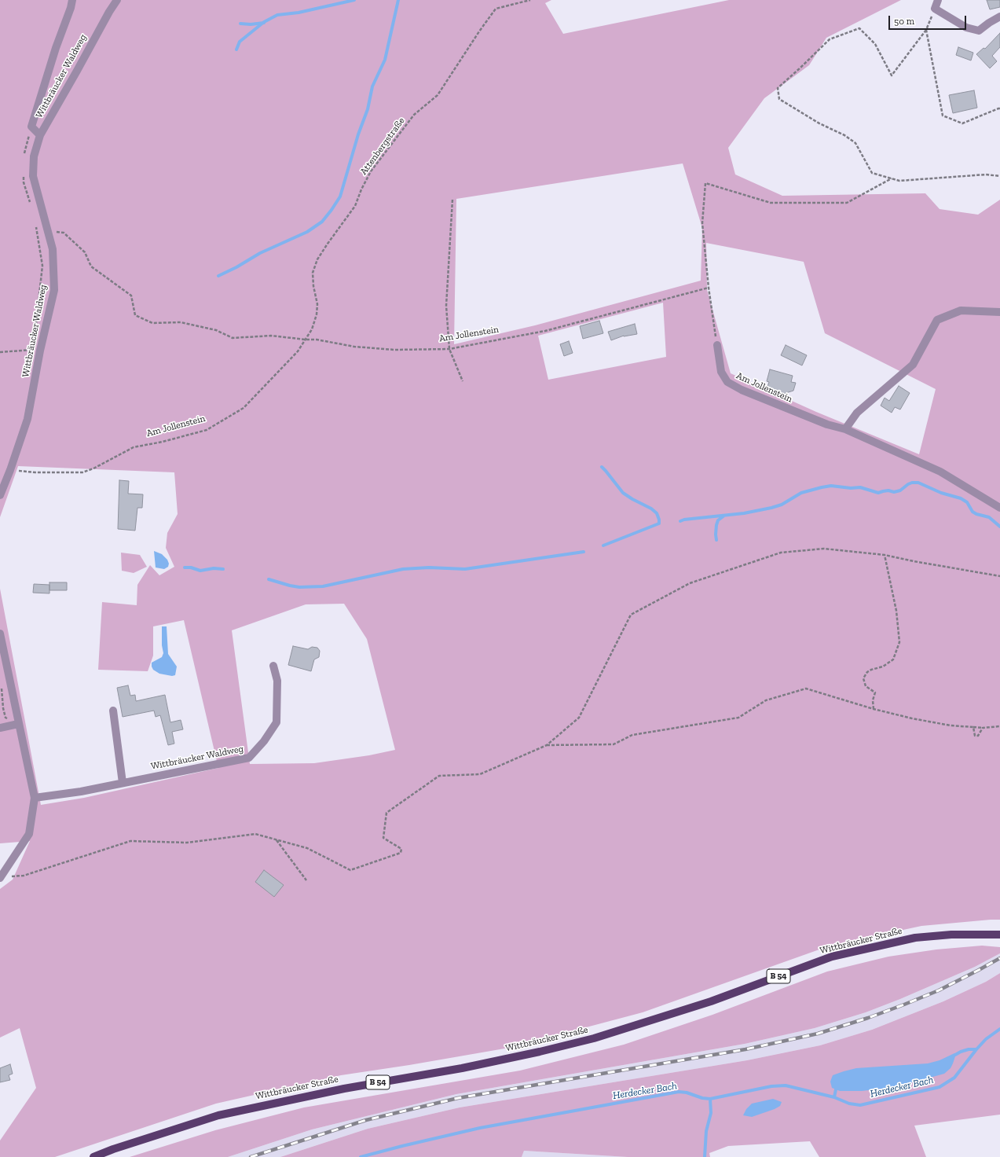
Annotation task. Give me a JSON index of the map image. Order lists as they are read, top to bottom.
{
  "streets": {
    "main road": ["Wittbräucker Straße", "B 54"],
    "street": ["Wittbräucker Waldweg", "Am Jollenstein"],
    "path": ["Attenbergstraße"]
  },
  "crossings": [
    ["Wittbräucker Waldweg", "Am Jollenstein"],
    ["Attenbergstraße", "Am Jollenstein"]
  ],
  "water": ["Herdecker Bach"],
  "scale_bar": "50 m"
}
